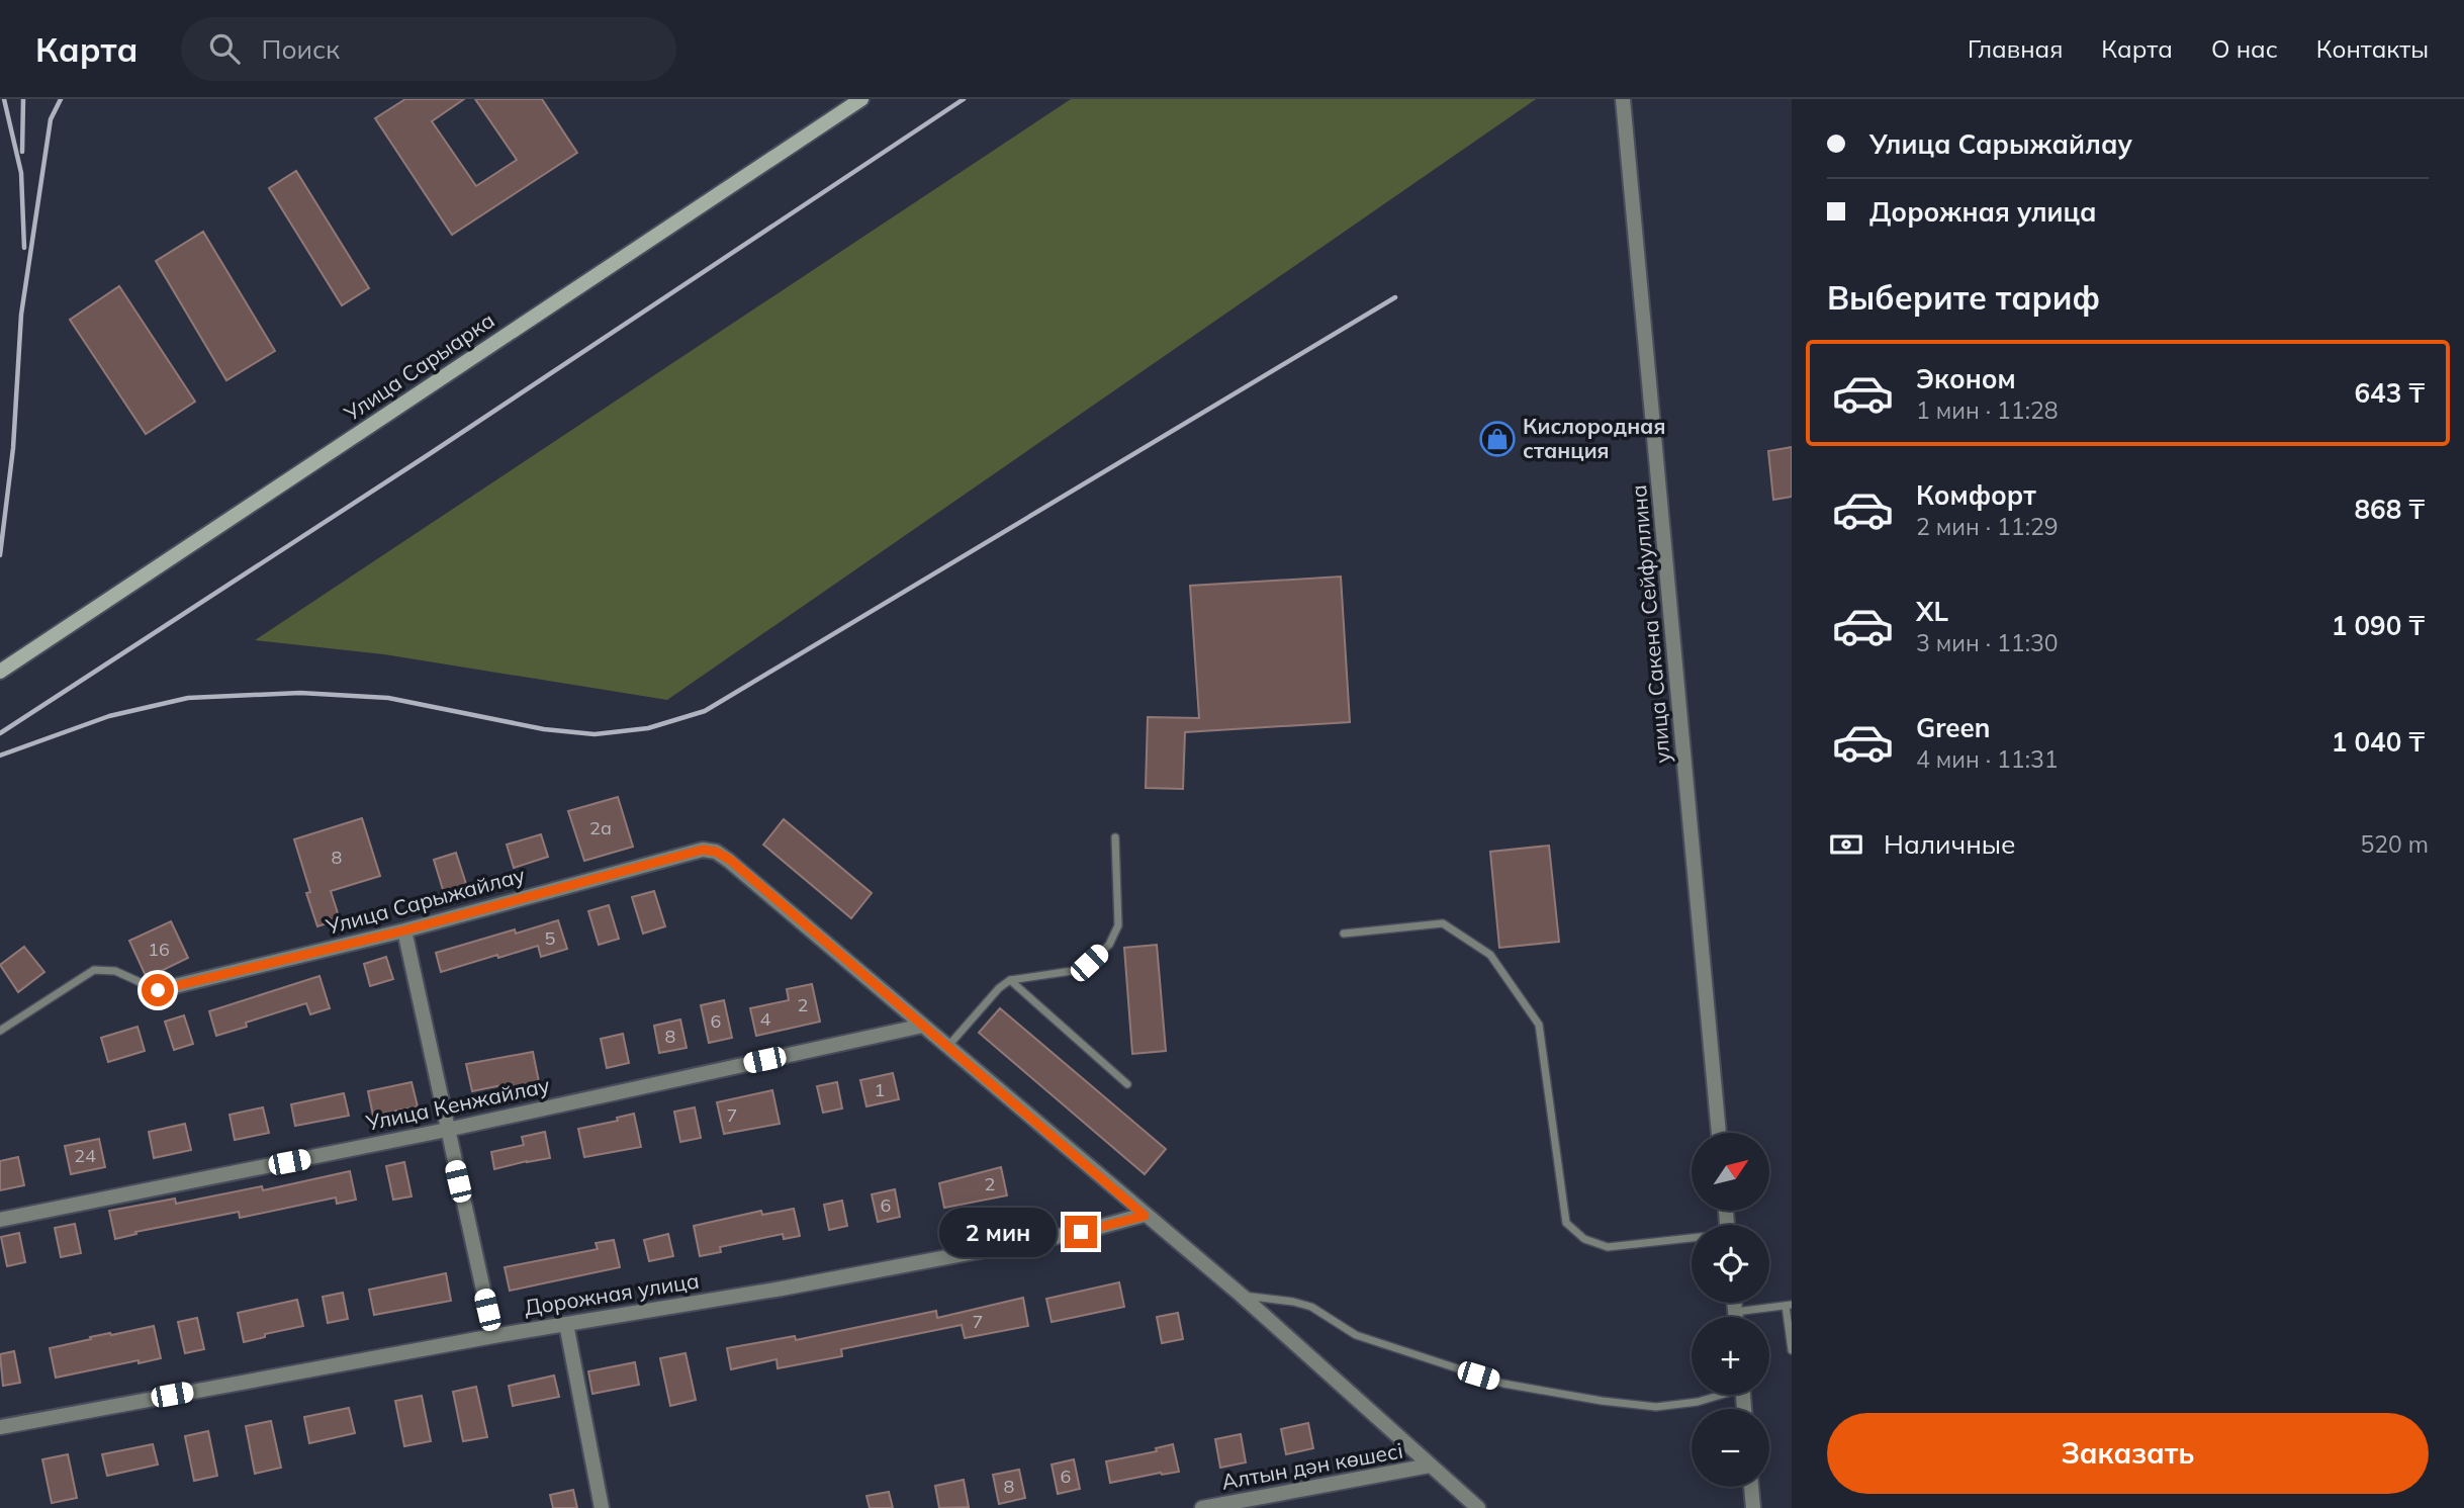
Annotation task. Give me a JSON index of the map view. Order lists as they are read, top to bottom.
{
  "streets": {
    "main road": ["Улица Сарыарка"],
    "street": [
      "улица Сакена Сейфуллина",
      "Улица Сарыжайлау",
      "Улица Кенжайлау",
      "Дорожная улица",
      "Алтын дән көшесі"
    ]
  },
  "crossings": [
    ["Улица Сарыжайлау", "Улица Кенжайлау"]
  ],
  "places": {
    "shop": ["Кислородная станция"]
  },
  "house_numbers": [
    "2а",
    "8",
    "5",
    "16",
    "2",
    "4",
    "6",
    "8",
    "1",
    "7",
    "24",
    "2",
    "6",
    "7",
    "6",
    "8"
  ],
  "north": "top right",
  "page": {
    "header": "Карта",
    "search": "Поиск",
    "nav": [
      "Главная",
      "Карта",
      "О нас",
      "Контакты"
    ],
    "banner": ["Улица Сарыжайлау", "Дорожная улица"],
    "heading": "Выберите тариф",
    "list": [
      {
        "name": "Эконом",
        "note": "1 мин · 11:28",
        "value": "643 ₸"
      },
      {
        "name": "Комфорт",
        "note": "2 мин · 11:29",
        "value": "868 ₸"
      },
      {
        "name": "XL",
        "note": "3 мин · 11:30",
        "value": "1 090 ₸"
      },
      {
        "name": "Green",
        "note": "4 мин · 11:31",
        "value": "1 040 ₸"
      }
    ],
    "pay": ["Наличные", "520 m"],
    "map_buttons": ["+", "−"],
    "bubble": "2 мин",
    "buttons": "Заказать"
  }
}
